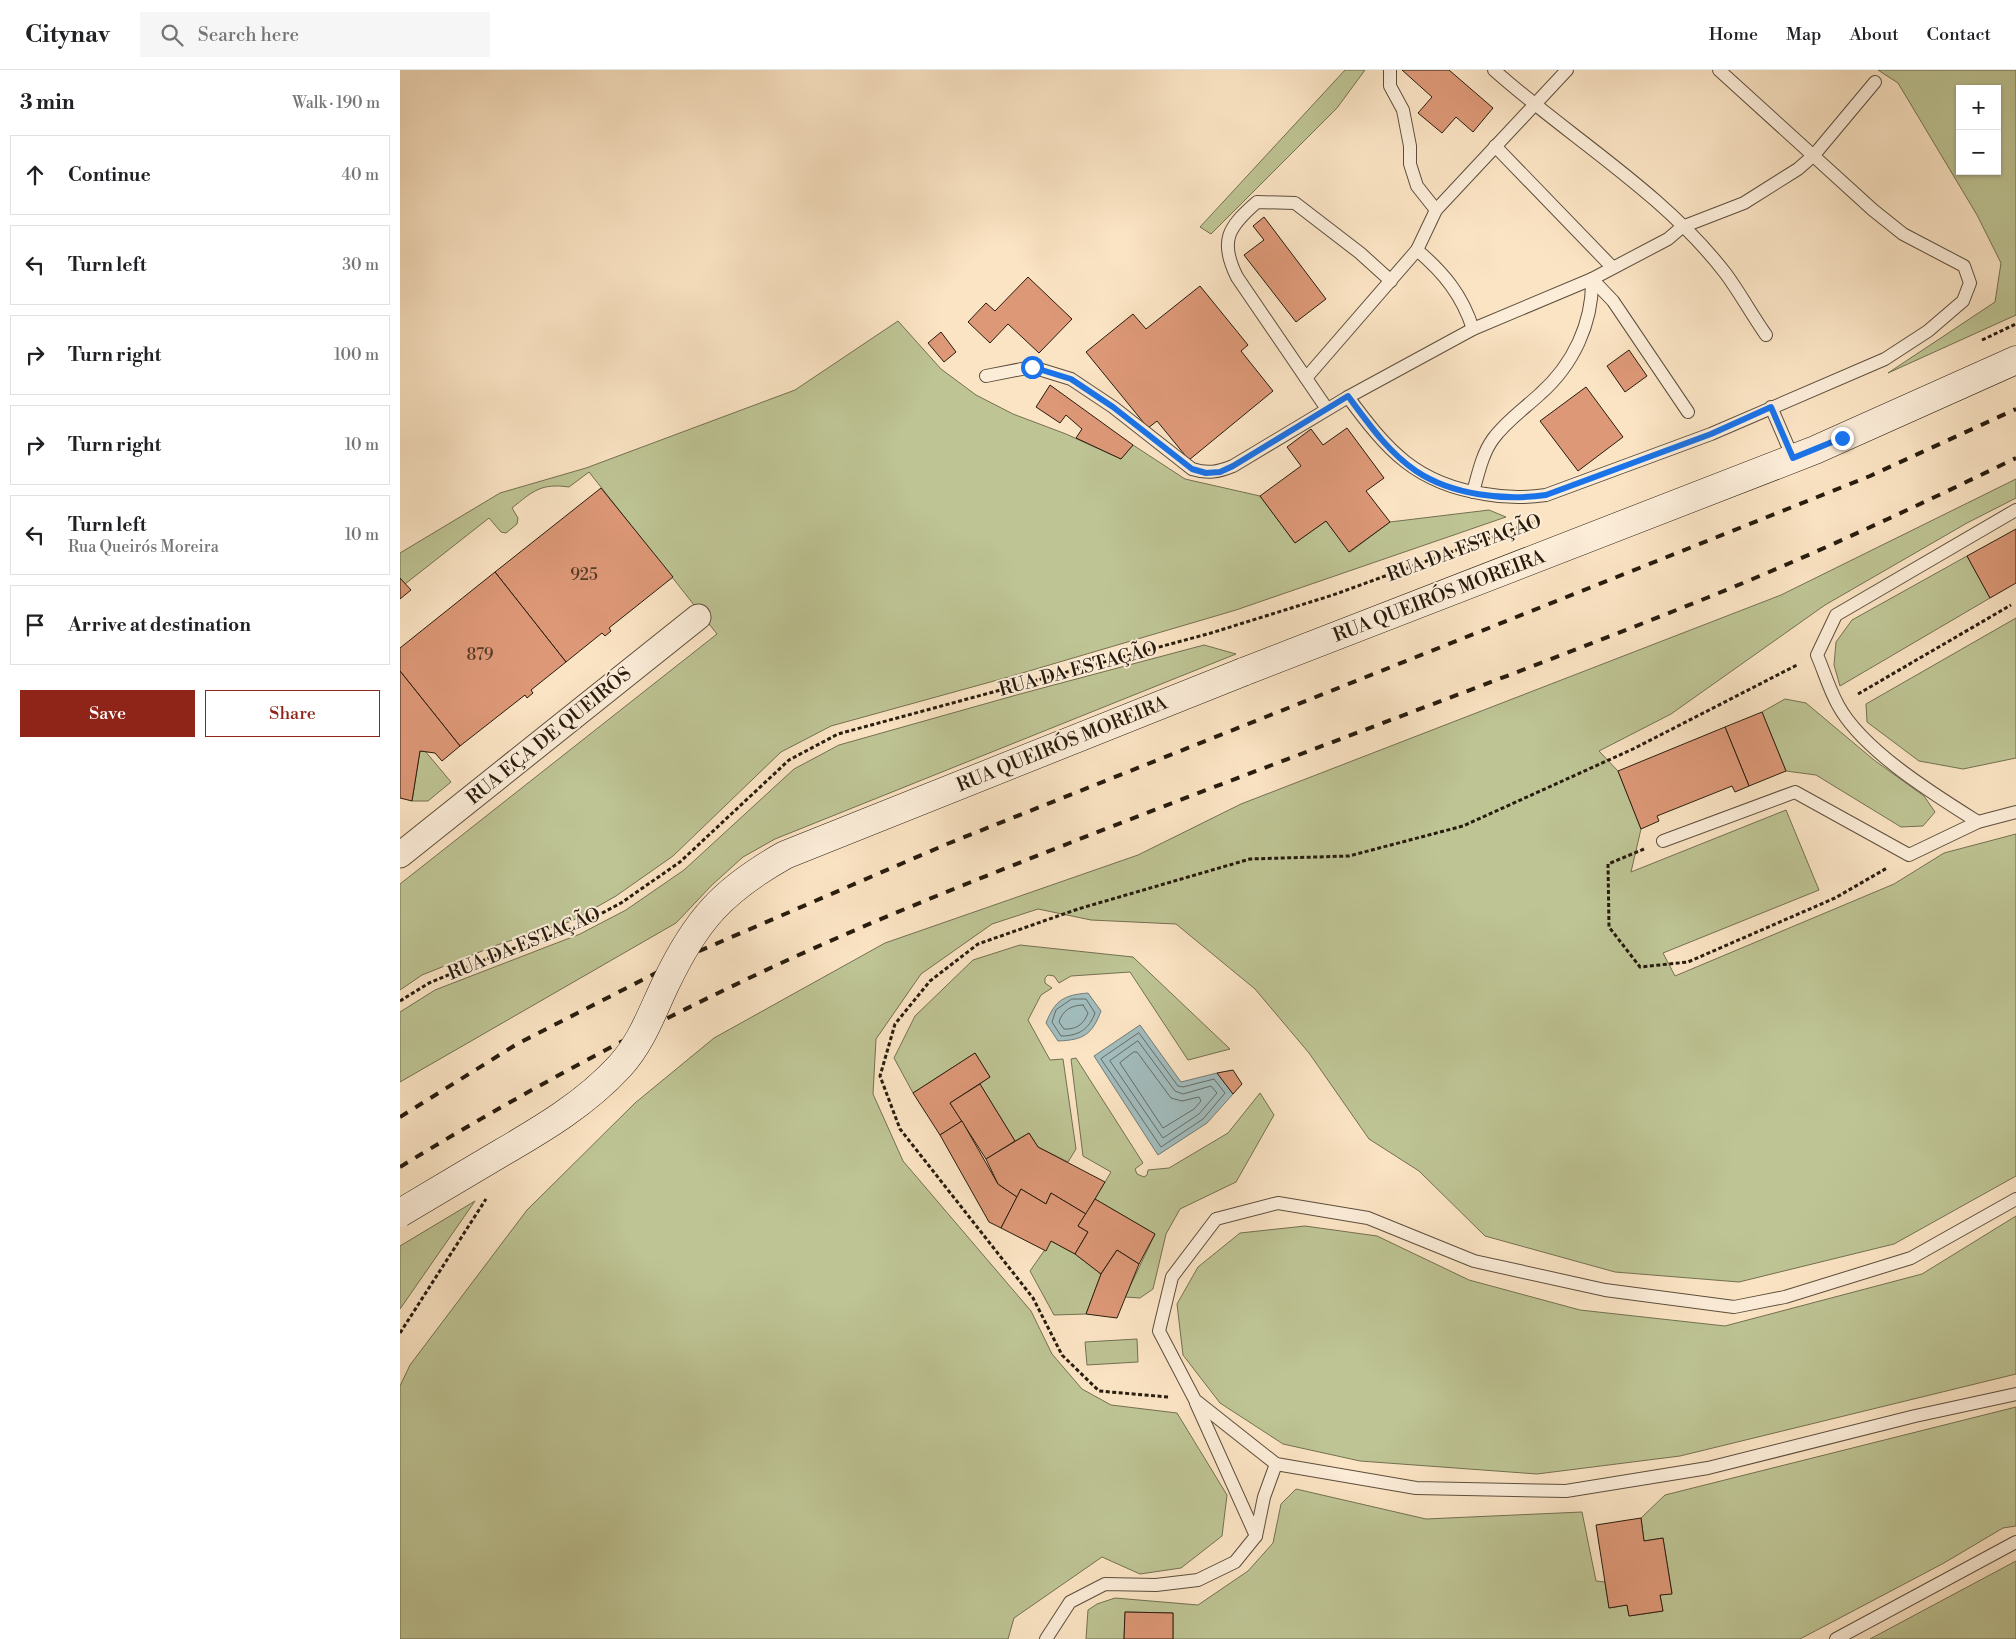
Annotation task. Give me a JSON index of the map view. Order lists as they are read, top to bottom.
{
  "streets": {
    "main road": ["RUA QUEIRÓS MOREIRA"],
    "street": ["RUA EÇA DE QUEIRÓS"],
    "path": ["RUA DA ESTAÇÃO"]
  },
  "house_numbers": ["925", "879"],
  "page": {
    "header": "Citynav",
    "search": "Search here",
    "nav": [
      "Home",
      "Map",
      "About",
      "Contact"
    ],
    "heading": ["3 min", "Walk · 190 m"],
    "map_buttons": ["+", "−"],
    "list": [
      ["Continue", "40 m"],
      ["Turn left", "30 m"],
      ["Turn right", "100 m"],
      ["Turn right", "10 m"],
      ["Turn left", "Rua Queirós Moreira", "10 m"],
      "Arrive at destination"
    ],
    "buttons": ["Save", "Share"]
  }
}
